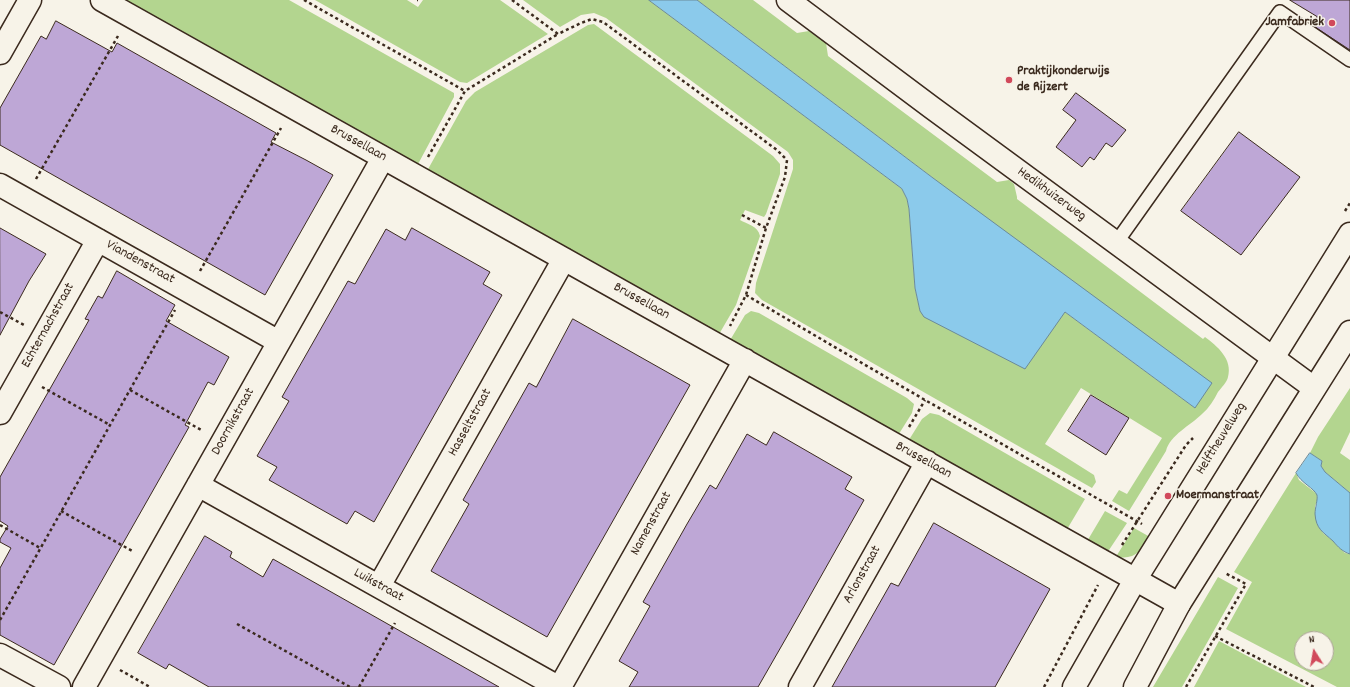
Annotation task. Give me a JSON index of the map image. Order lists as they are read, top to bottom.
{
  "streets": {
    "street": [
      "Brussellaan",
      "Hedikhuizerweg",
      "Viandenstraat",
      "Echternachstraat",
      "Doornikstraat",
      "Hasseltstraat",
      "Helftheuvelweg",
      "Namenstraat",
      "Arlonstraat",
      "Luikstraat"
    ]
  },
  "crossings": [
    ["Brussellaan", "Doornikstraat"],
    ["Brussellaan", "Hasseltstraat"],
    ["Brussellaan", "Helftheuvelweg"],
    ["Brussellaan", "Namenstraat"],
    ["Brussellaan", "Arlonstraat"],
    ["Hedikhuizerweg", "Helftheuvelweg"],
    ["Viandenstraat", "Echternachstraat"],
    ["Viandenstraat", "Doornikstraat"],
    ["Doornikstraat", "Luikstraat"],
    ["Hasseltstraat", "Luikstraat"],
    ["Namenstraat", "Luikstraat"]
  ],
  "places": ["Jamfabriek", "Praktijkonderwijs de Rijzert", "Moermanstraat"],
  "north": "top"
}
